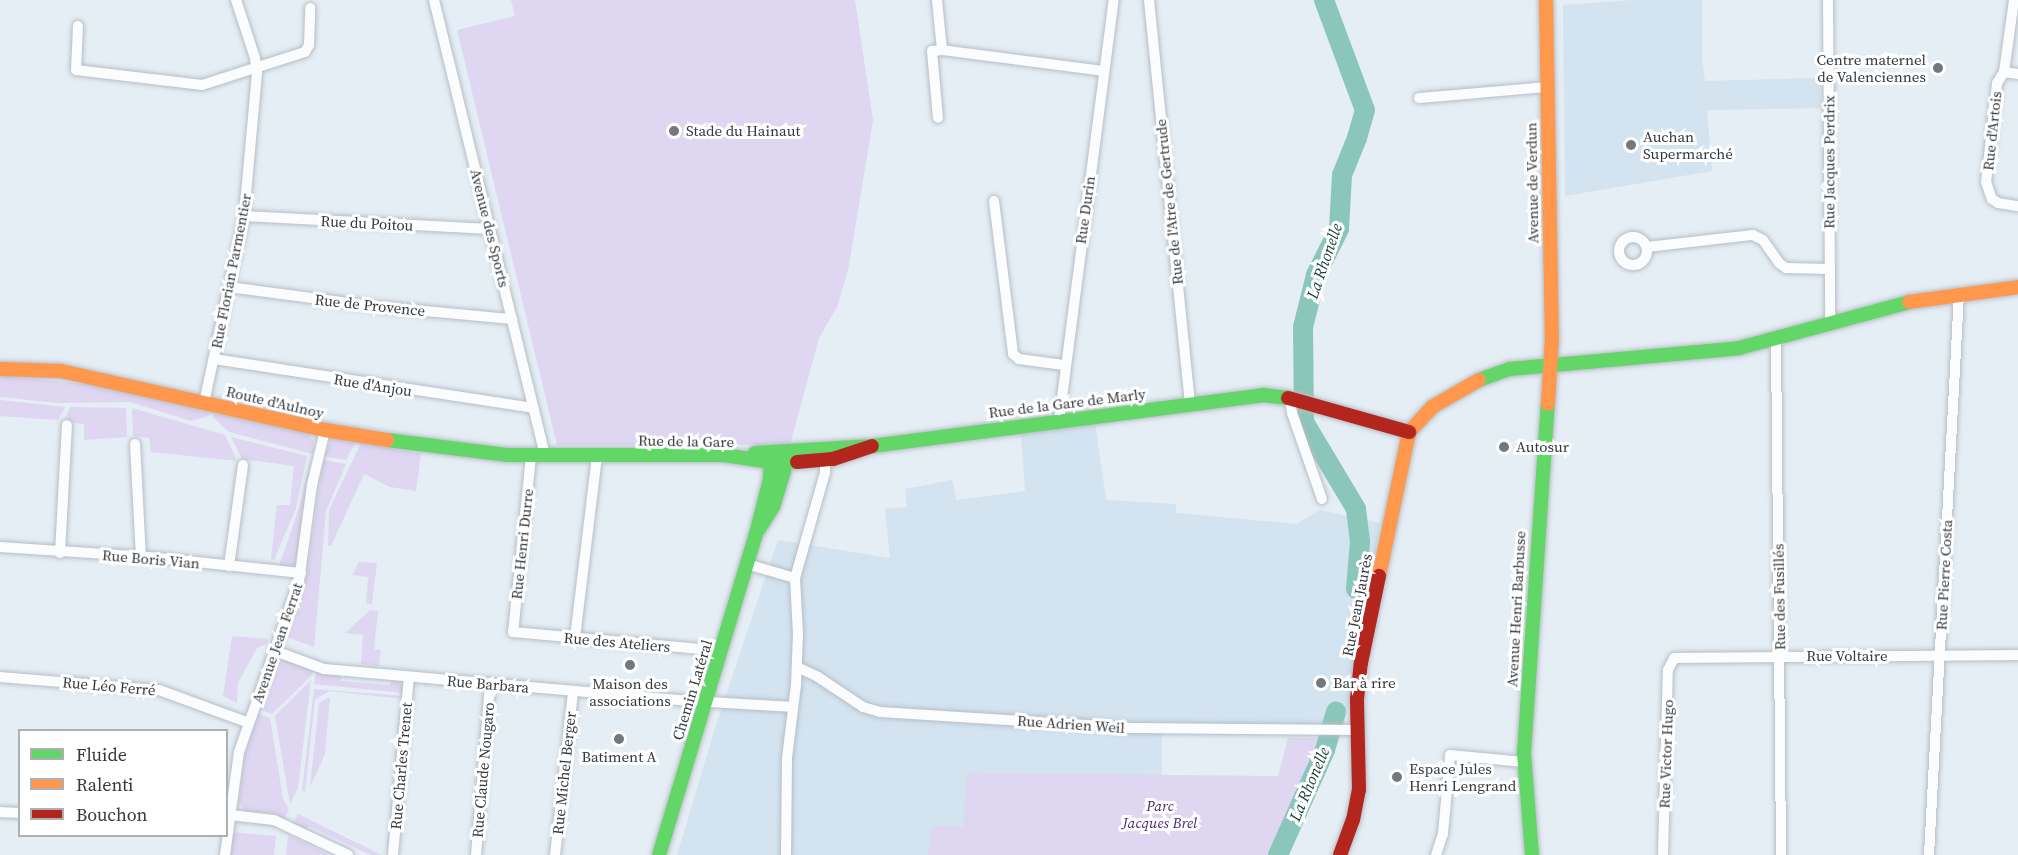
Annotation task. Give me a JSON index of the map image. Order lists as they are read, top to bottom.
{
  "streets": {
    "street": [
      "Rue d'Artois",
      "Rue Jacques Perdrix",
      "Avenue de Verdun",
      "Rue de l'Atre de Gertrude",
      "Rue Durin",
      "Rue du Poitou",
      "Avenue des Sports",
      "Rue Florian Parmentier",
      "Rue de Provence",
      "Rue d'Anjou",
      "Route d'Aulnoy",
      "Rue de la Gare de Marly",
      "Rue de la Gare",
      "Rue Henri Durre",
      "Rue Boris Vian",
      "Rue Pierre Costa",
      "Rue des Fusillés",
      "Rue Jean Jaurès",
      "Avenue Henri Barbusse",
      "Rue des Ateliers",
      "Avenue Jean Ferrat",
      "Rue Voltaire",
      "Rue Barbara",
      "Rue Léo Ferré",
      "Chemin Latéral",
      "Rue Adrien Weil",
      "Rue Victor Hugo",
      "Rue Charles Trenet",
      "Rue Claude Nougaro",
      "Rue Michel Berger"
    ]
  },
  "crossings": [
    ["Avenue de Verdun", "Avenue Henri Barbusse"],
    ["Rue de l'Atre de Gertrude", "Rue de la Gare de Marly"],
    ["Rue Durin", "Rue de la Gare de Marly"],
    ["Rue du Poitou", "Avenue des Sports"],
    ["Rue du Poitou", "Rue Florian Parmentier"],
    ["Avenue des Sports", "Rue de Provence"],
    ["Avenue des Sports", "Rue d'Anjou"],
    ["Avenue des Sports", "Route d'Aulnoy"],
    ["Avenue des Sports", "Rue de la Gare"],
    ["Avenue des Sports", "Rue Henri Durre"],
    ["Rue Florian Parmentier", "Rue de Provence"],
    ["Rue Florian Parmentier", "Rue d'Anjou"],
    ["Rue Florian Parmentier", "Route d'Aulnoy"],
    ["Route d'Aulnoy", "Rue de la Gare"],
    ["Route d'Aulnoy", "Rue Henri Durre"],
    ["Route d'Aulnoy", "Avenue Jean Ferrat"],
    ["Rue de la Gare de Marly", "Rue Jean Jaurès"],
    ["Rue de la Gare", "Rue Henri Durre"],
    ["Rue de la Gare", "Chemin Latéral"],
    ["Rue Henri Durre", "Rue des Ateliers"],
    ["Rue Boris Vian", "Avenue Jean Ferrat"],
    ["Rue Pierre Costa", "Rue Voltaire"],
    ["Rue des Fusillés", "Rue Voltaire"],
    ["Rue Jean Jaurès", "Rue Adrien Weil"],
    ["Rue des Ateliers", "Chemin Latéral"],
    ["Avenue Jean Ferrat", "Rue Barbara"],
    ["Avenue Jean Ferrat", "Rue Léo Ferré"],
    ["Rue Voltaire", "Rue Victor Hugo"],
    ["Rue Barbara", "Chemin Latéral"],
    ["Rue Barbara", "Rue Charles Trenet"],
    ["Rue Barbara", "Rue Claude Nougaro"],
    ["Rue Barbara", "Rue Michel Berger"]
  ],
  "water": ["La Rhonelle"],
  "parks": ["Parc Jacques Brel"],
  "places": [
    "Centre maternel de Valenciennes",
    "Stade du Hainaut",
    "Auchan Supermarché",
    "Autosur",
    "Maison des associations",
    "Bar à rire",
    "Batiment A",
    "Espace Jules Henri Lengrand"
  ],
  "legend": ["Fluide", "Ralenti", "Bouchon"]
}
